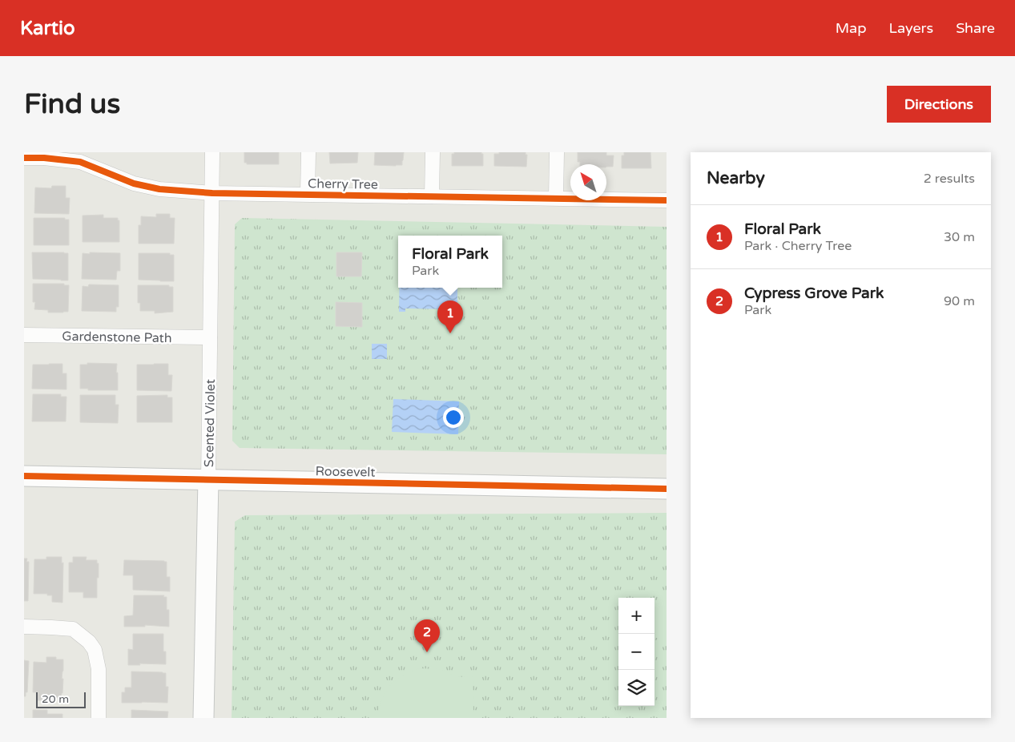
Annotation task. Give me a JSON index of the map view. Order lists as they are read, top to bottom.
{
  "streets": {
    "street": [
      "Cherry Tree",
      "Gardenstone Path",
      "Scented Violet",
      "Roosevelt"
    ]
  },
  "crossings": [
    ["Cherry Tree", "Scented Violet"],
    ["Gardenstone Path", "Scented Violet"],
    ["Scented Violet", "Roosevelt"]
  ],
  "scale_bar": "20 m",
  "north": "top left",
  "page": {
    "header": "Kartio",
    "nav": ["Map", "Layers", "Share"],
    "buttons": "Directions",
    "title": "Find us",
    "heading": ["Nearby", "2 results"],
    "list": [
      {
        "mark": "1",
        "name": "Floral Park",
        "note": "Park · Cherry Tree",
        "value": "30 m"
      },
      {
        "mark": "2",
        "name": "Cypress Grove Park",
        "note": "Park",
        "value": "90 m"
      }
    ],
    "popup": ["Floral Park", "Park"],
    "pins": ["1", "2"],
    "map_buttons": ["+", "−"],
    "scale": "20 m"
  }
}
